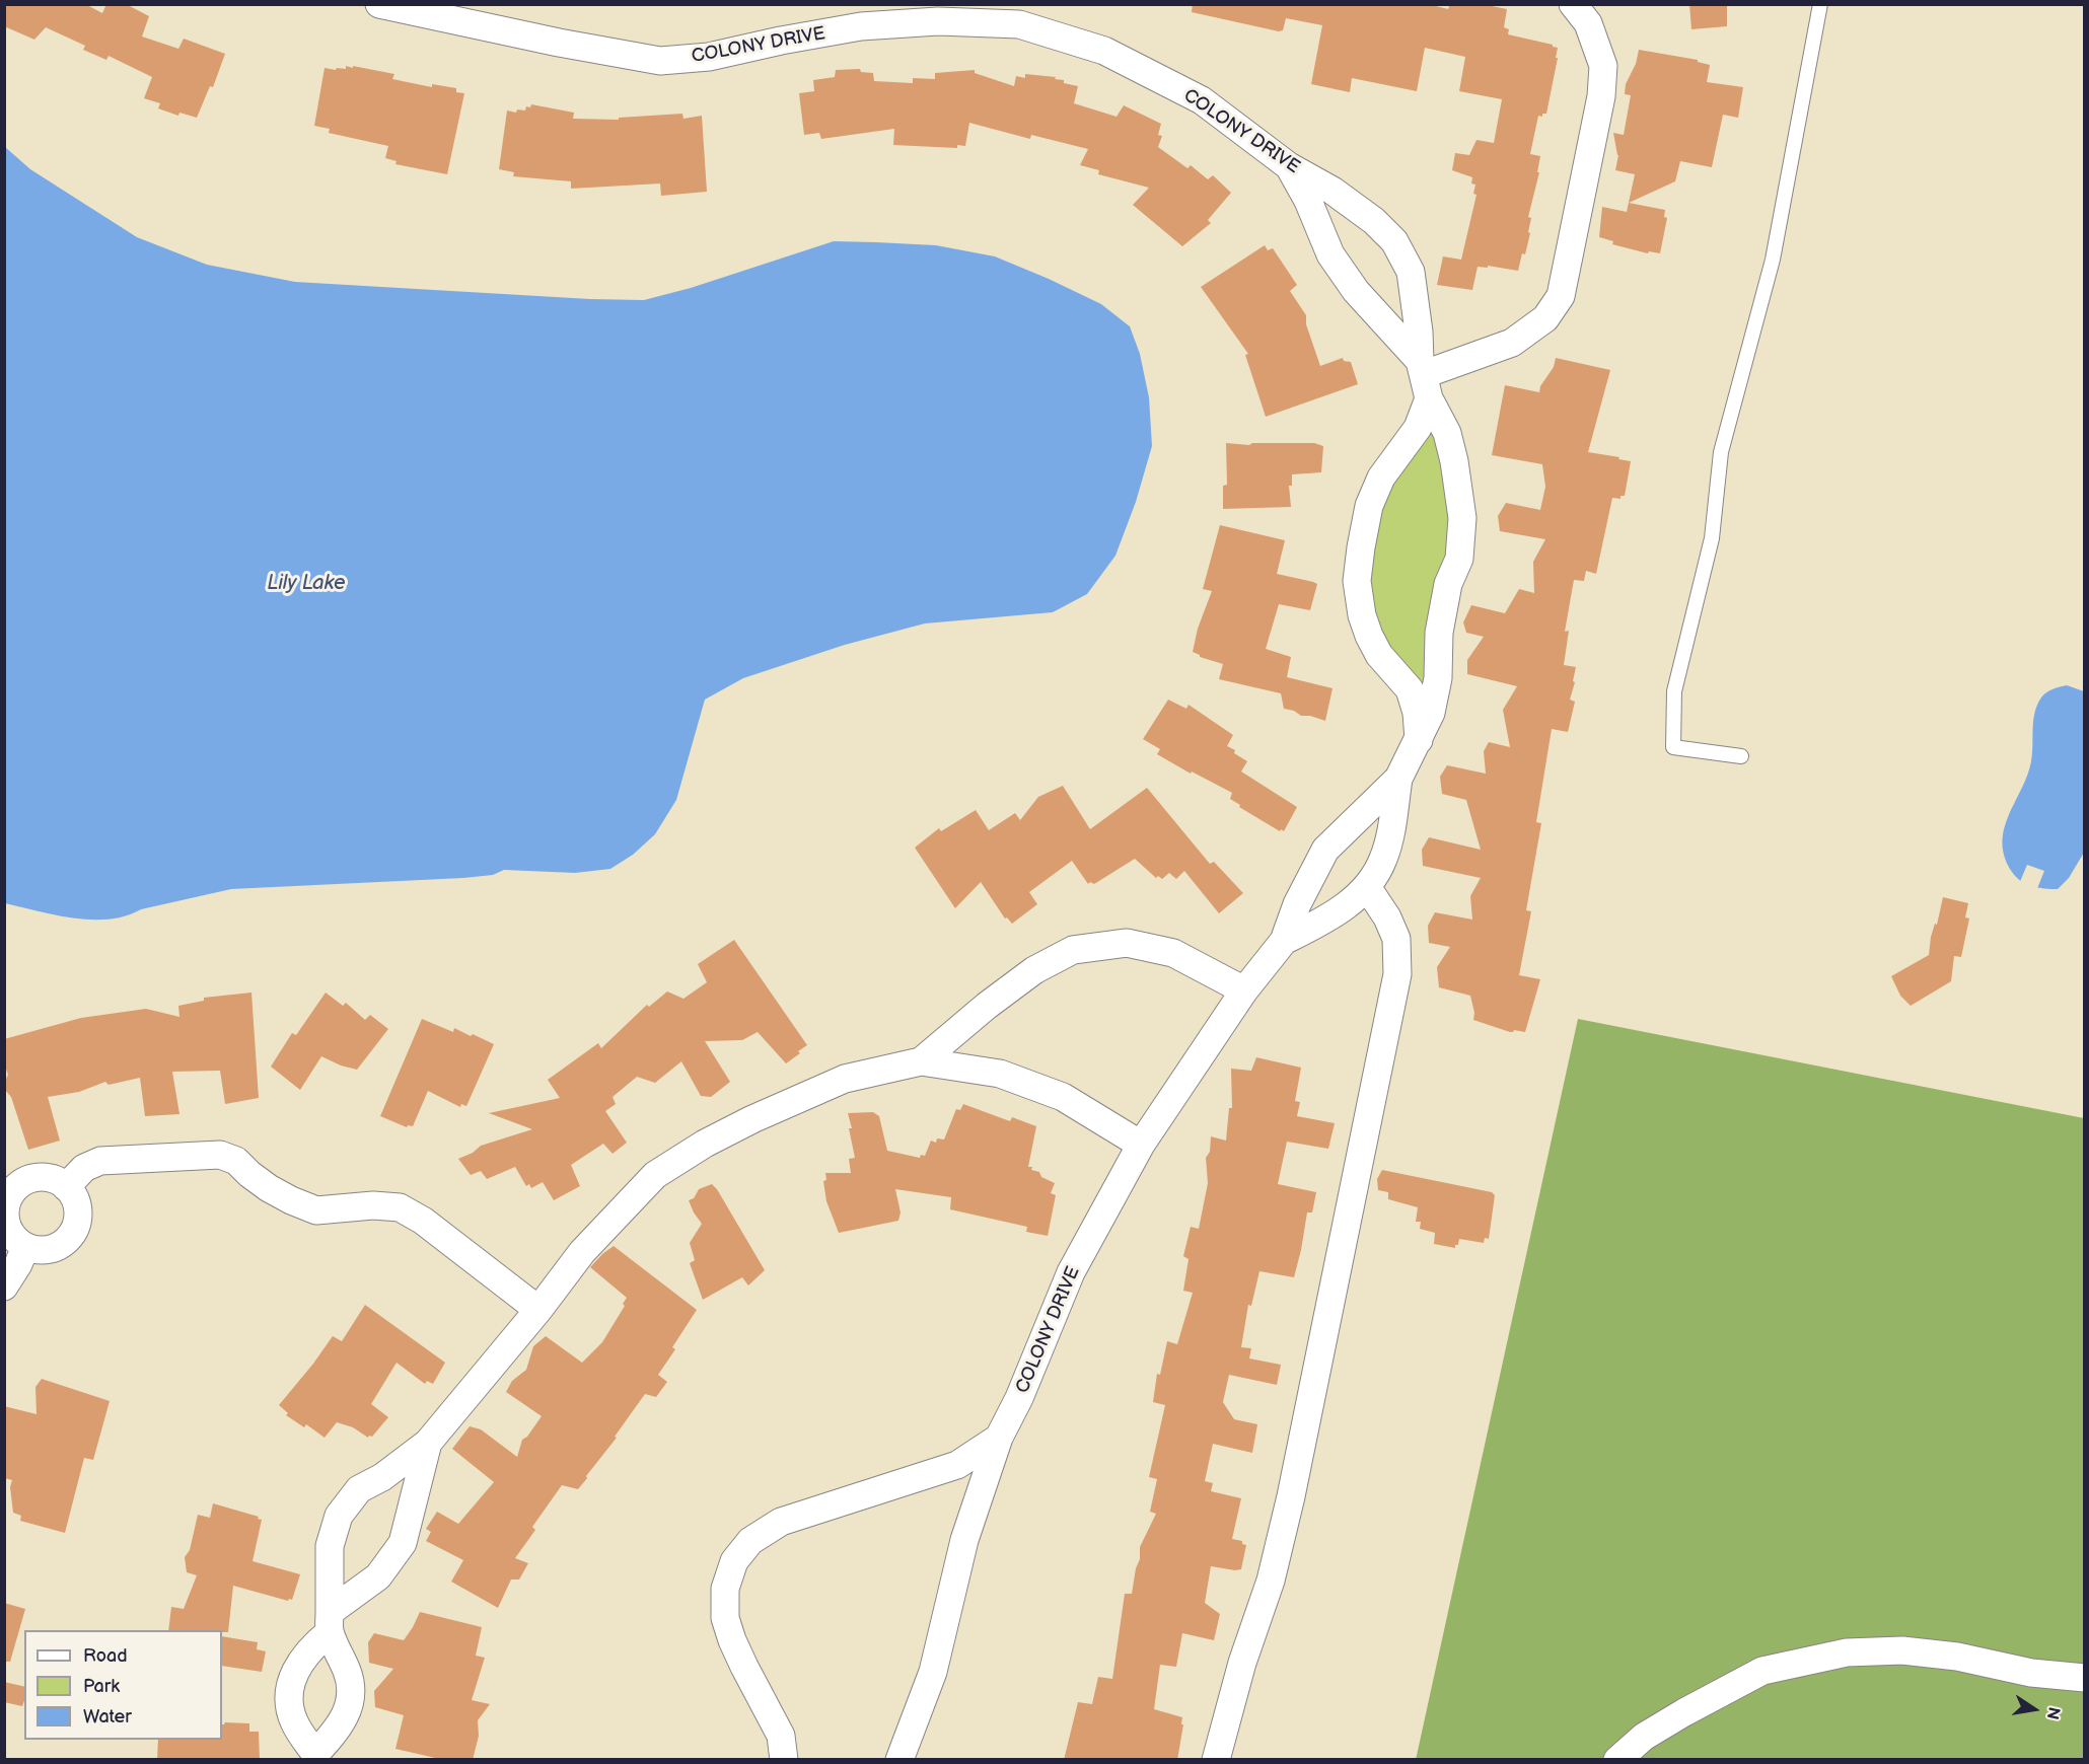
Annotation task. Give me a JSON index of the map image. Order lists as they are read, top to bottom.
{
  "streets": {
    "street": ["COLONY DRIVE"]
  },
  "water": ["Lily Lake"],
  "legend": ["Road", "Park", "Water"],
  "north": "right"
}
